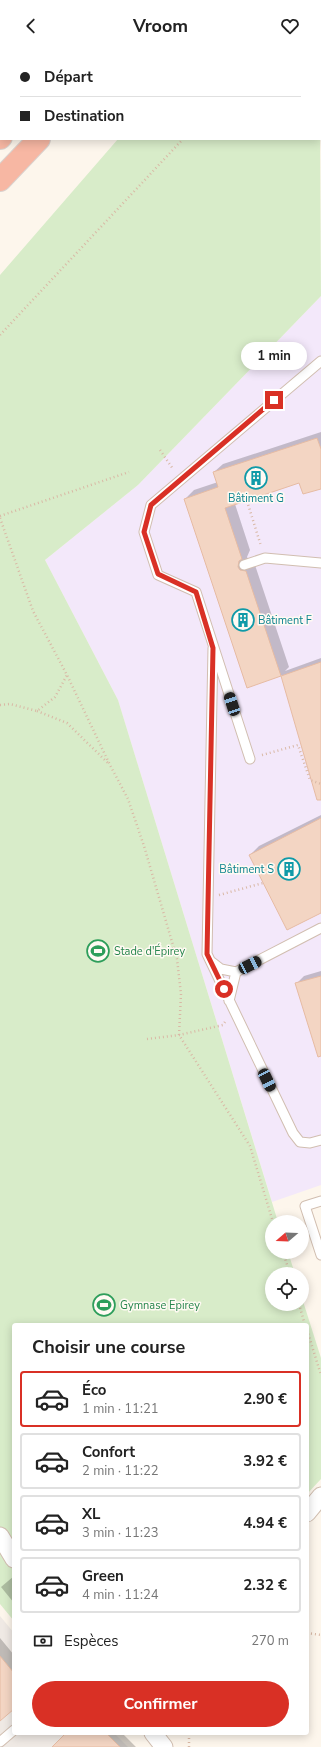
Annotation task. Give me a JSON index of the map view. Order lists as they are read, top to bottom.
{
  "places": {
    "building": ["Bâtiment G", "Bâtiment F", "Bâtiment S"],
    "sports": ["Stade d'Épirey", "Gymnase Epirey"]
  },
  "north": "left",
  "page": {
    "header": "Vroom",
    "banner": ["Départ", "Destination"],
    "bubble": "1 min",
    "heading": "Choisir une course",
    "list": [
      {
        "name": "Éco",
        "note": "1 min · 11:21",
        "value": "2.90 €"
      },
      {
        "name": "Confort",
        "note": "2 min · 11:22",
        "value": "3.92 €"
      },
      {
        "name": "XL",
        "note": "3 min · 11:23",
        "value": "4.94 €"
      },
      {
        "name": "Green",
        "note": "4 min · 11:24",
        "value": "2.32 €"
      }
    ],
    "pay": ["Espèces", "270 m"],
    "buttons": "Confirmer"
  }
}
